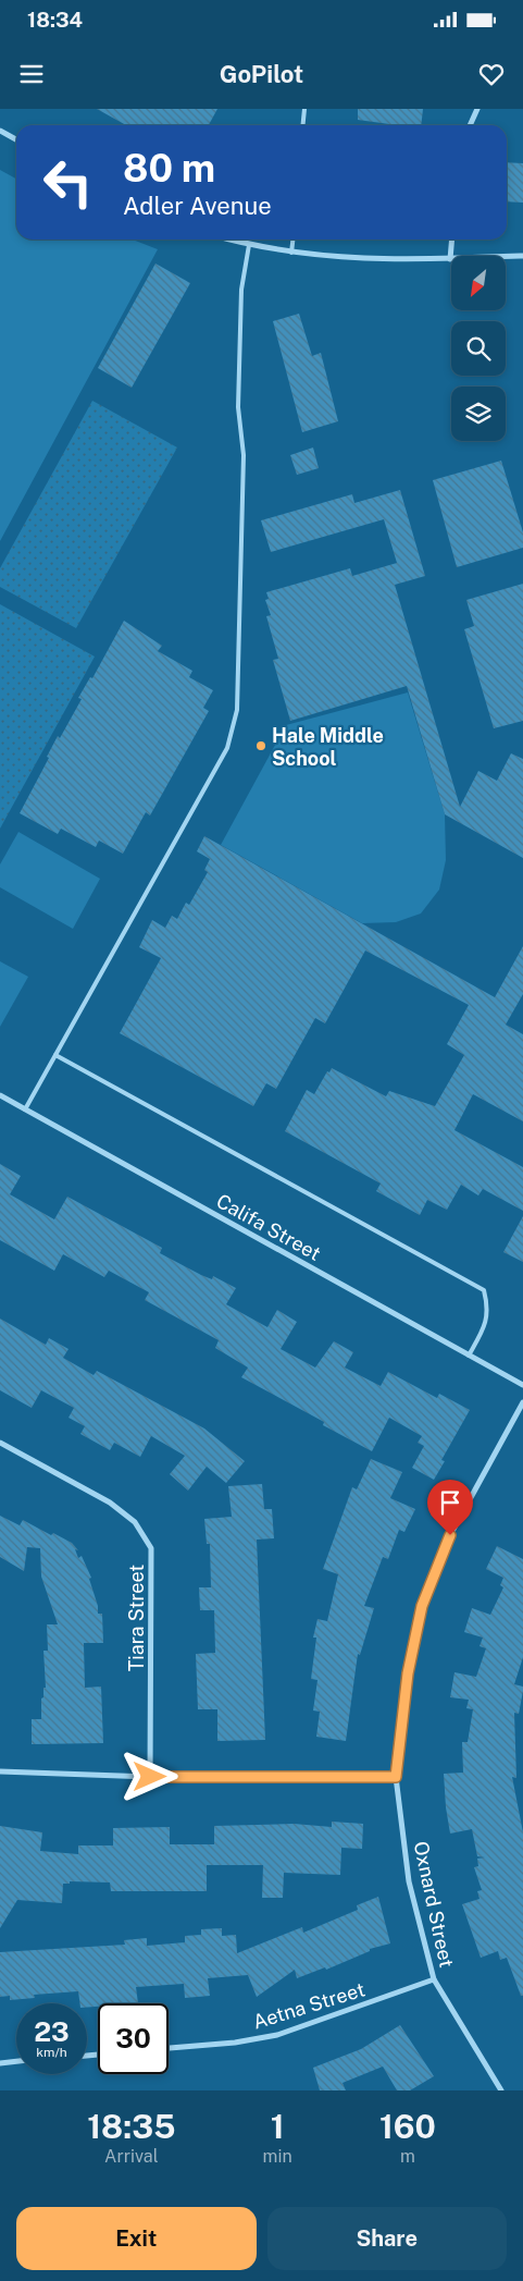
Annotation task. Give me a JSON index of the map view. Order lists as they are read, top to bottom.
{
  "streets": {
    "street": [
      "Califa Street",
      "Tiara Street",
      "Oxnard Street",
      "Aetna Street"
    ]
  },
  "crossings": [
    ["Oxnard Street", "Aetna Street"]
  ],
  "places": ["Hale Middle School"],
  "north": "bottom left",
  "page": {
    "status": "18:34",
    "header": "GoPilot",
    "turn": ["80 m", "Adler Avenue"],
    "speed": "23 km/h",
    "limit": "30",
    "eta": [
      "18:35",
      "Arrival",
      "1",
      "min",
      "160",
      "m"
    ],
    "buttons": ["Exit", "Share"]
  }
}
